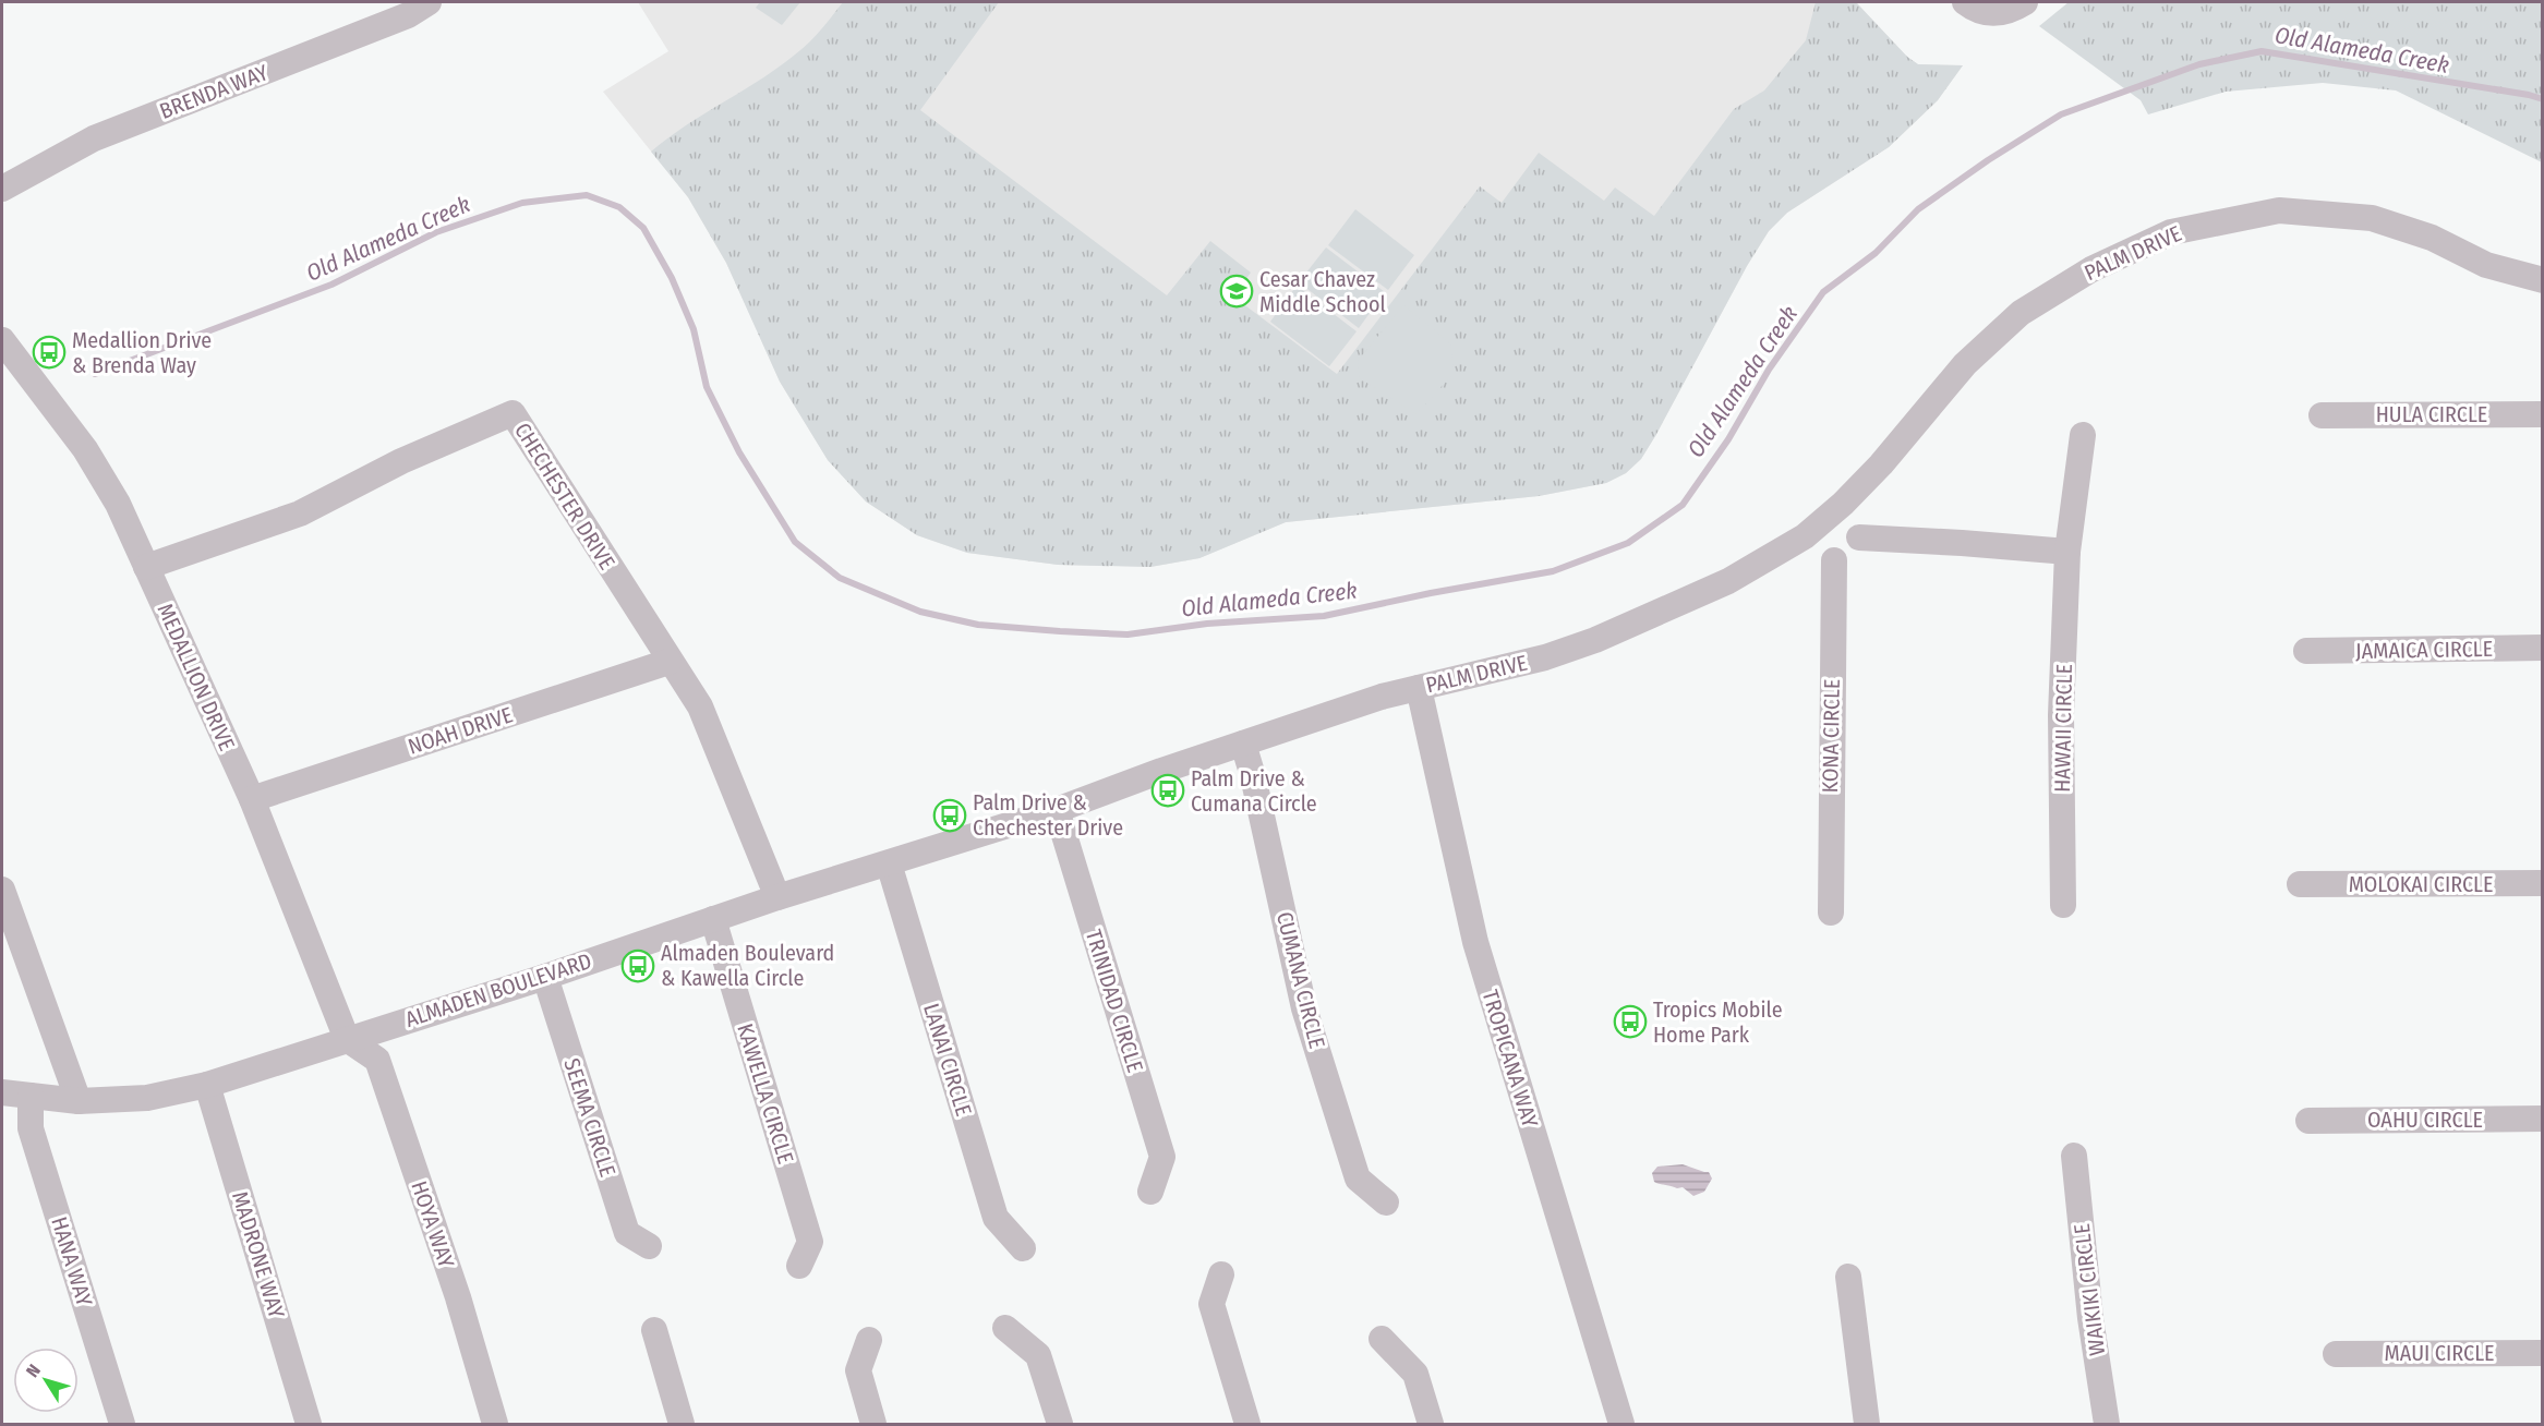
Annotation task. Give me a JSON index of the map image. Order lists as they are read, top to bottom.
{
  "streets": {
    "street": [
      "BRENDA WAY",
      "PALM DRIVE",
      "HULA CIRCLE",
      "CHECHESTER DRIVE",
      "JAMAICA CIRCLE",
      "MEDALLION DRIVE",
      "HAWAII CIRCLE",
      "NOAH DRIVE",
      "KONA CIRCLE",
      "MOLOKAI CIRCLE",
      "CUMANA CIRCLE",
      "ALMADEN BOULEVARD",
      "TRINIDAD CIRCLE",
      "TROPICANA WAY",
      "LANAI CIRCLE",
      "KAWELLA CIRCLE",
      "SEEMA CIRCLE",
      "OAHU CIRCLE",
      "HOYA WAY",
      "MADRONE WAY",
      "HANA WAY",
      "WAIKIKI CIRCLE",
      "MAUI CIRCLE"
    ]
  },
  "crossings": [
    ["PALM DRIVE", "CUMANA CIRCLE"],
    ["PALM DRIVE", "ALMADEN BOULEVARD"],
    ["PALM DRIVE", "TROPICANA WAY"],
    ["CHECHESTER DRIVE", "MEDALLION DRIVE"],
    ["CHECHESTER DRIVE", "NOAH DRIVE"],
    ["CHECHESTER DRIVE", "ALMADEN BOULEVARD"],
    ["MEDALLION DRIVE", "NOAH DRIVE"],
    ["MEDALLION DRIVE", "ALMADEN BOULEVARD"],
    ["MEDALLION DRIVE", "HOYA WAY"],
    ["ALMADEN BOULEVARD", "TRINIDAD CIRCLE"],
    ["ALMADEN BOULEVARD", "LANAI CIRCLE"],
    ["ALMADEN BOULEVARD", "KAWELLA CIRCLE"],
    ["ALMADEN BOULEVARD", "SEEMA CIRCLE"],
    ["ALMADEN BOULEVARD", "HOYA WAY"],
    ["ALMADEN BOULEVARD", "MADRONE WAY"],
    ["ALMADEN BOULEVARD", "HANA WAY"]
  ],
  "water": ["Old Alameda Creek"],
  "places": {
    "school or university": ["Cesar Chavez Middle School"],
    "bus stop": [
      "Medallion Drive & Brenda Way",
      "Palm Drive & Cumana Circle",
      "Palm Drive & Chechester Drive",
      "Almaden Boulevard & Kawella Circle",
      "Tropics Mobile Home Park"
    ]
  },
  "north": "top left"
}
